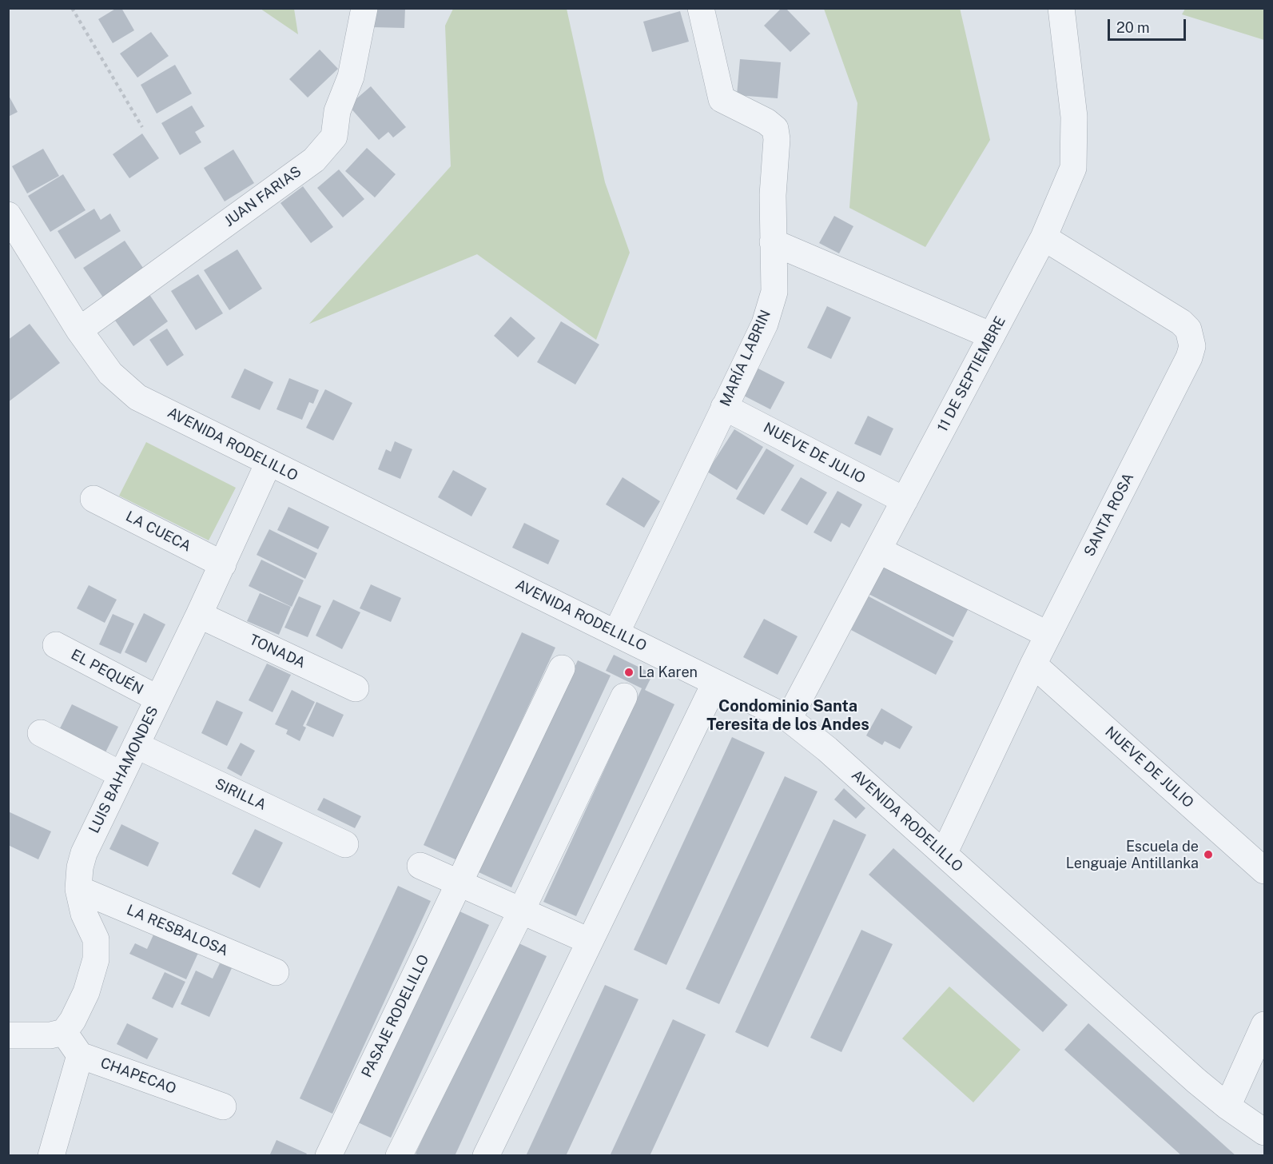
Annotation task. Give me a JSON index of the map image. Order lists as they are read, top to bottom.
{
  "streets": {
    "street": [
      "JUAN FARIAS",
      "MARÍA LABRIN",
      "11 DE SEPTIEMBRE",
      "AVENIDA RODELILLO",
      "NUEVE DE JULIO",
      "SANTA ROSA",
      "LA CUECA",
      "TONADA",
      "EL PEQUÉN",
      "LUIS BAHAMONDES",
      "SIRILLA",
      "LA RESBALOSA",
      "PASAJE RODELILLO",
      "CHAPECAO"
    ]
  },
  "crossings": [
    ["JUAN FARIAS", "AVENIDA RODELILLO"],
    ["MARÍA LABRIN", "AVENIDA RODELILLO"],
    ["MARÍA LABRIN", "NUEVE DE JULIO"],
    ["11 DE SEPTIEMBRE", "AVENIDA RODELILLO"],
    ["11 DE SEPTIEMBRE", "NUEVE DE JULIO"],
    ["11 DE SEPTIEMBRE", "SANTA ROSA"],
    ["AVENIDA RODELILLO", "SANTA ROSA"],
    ["AVENIDA RODELILLO", "LUIS BAHAMONDES"],
    ["NUEVE DE JULIO", "SANTA ROSA"],
    ["LA CUECA", "LUIS BAHAMONDES"],
    ["TONADA", "LUIS BAHAMONDES"],
    ["EL PEQUÉN", "LUIS BAHAMONDES"],
    ["LUIS BAHAMONDES", "SIRILLA"],
    ["LUIS BAHAMONDES", "LA RESBALOSA"]
  ],
  "districts": ["Condominio Santa Teresita de los Andes"],
  "places": ["La Karen", "Escuela de Lenguaje Antillanka"],
  "scale_bar": "20 m"
}
